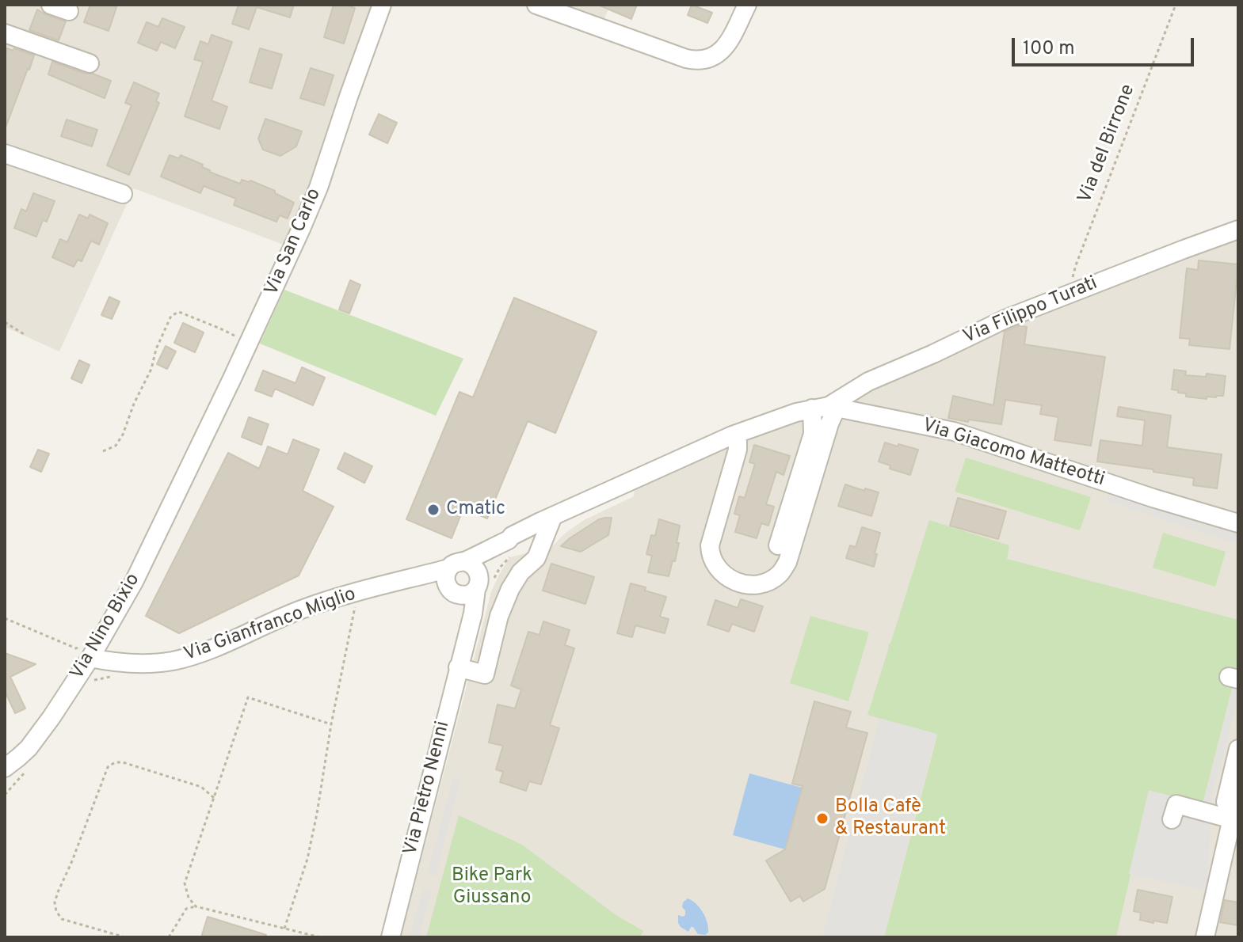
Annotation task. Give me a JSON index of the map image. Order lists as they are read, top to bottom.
{
  "streets": {
    "street": [
      "Via San Carlo",
      "Via Filippo Turati",
      "Via Giacomo Matteotti",
      "Via Gianfranco Miglio",
      "Via Nino Bixio",
      "Via Pietro Nenni"
    ],
    "path": ["Via del Birrone"]
  },
  "crossings": [
    ["Via del Birrone", "Via Filippo Turati"],
    ["Via San Carlo", "Via Nino Bixio"],
    ["Via Filippo Turati", "Via Giacomo Matteotti"],
    ["Via Giacomo Matteotti", "Via Gianfranco Miglio"],
    ["Via Giacomo Matteotti", "Via Pietro Nenni"],
    ["Via Gianfranco Miglio", "Via Nino Bixio"],
    ["Via Gianfranco Miglio", "Via Pietro Nenni"]
  ],
  "parks": ["Bike Park Giussano"],
  "places": ["Cmatic", "Bolla Cafè & Restaurant"],
  "scale_bar": "100 m"
}
